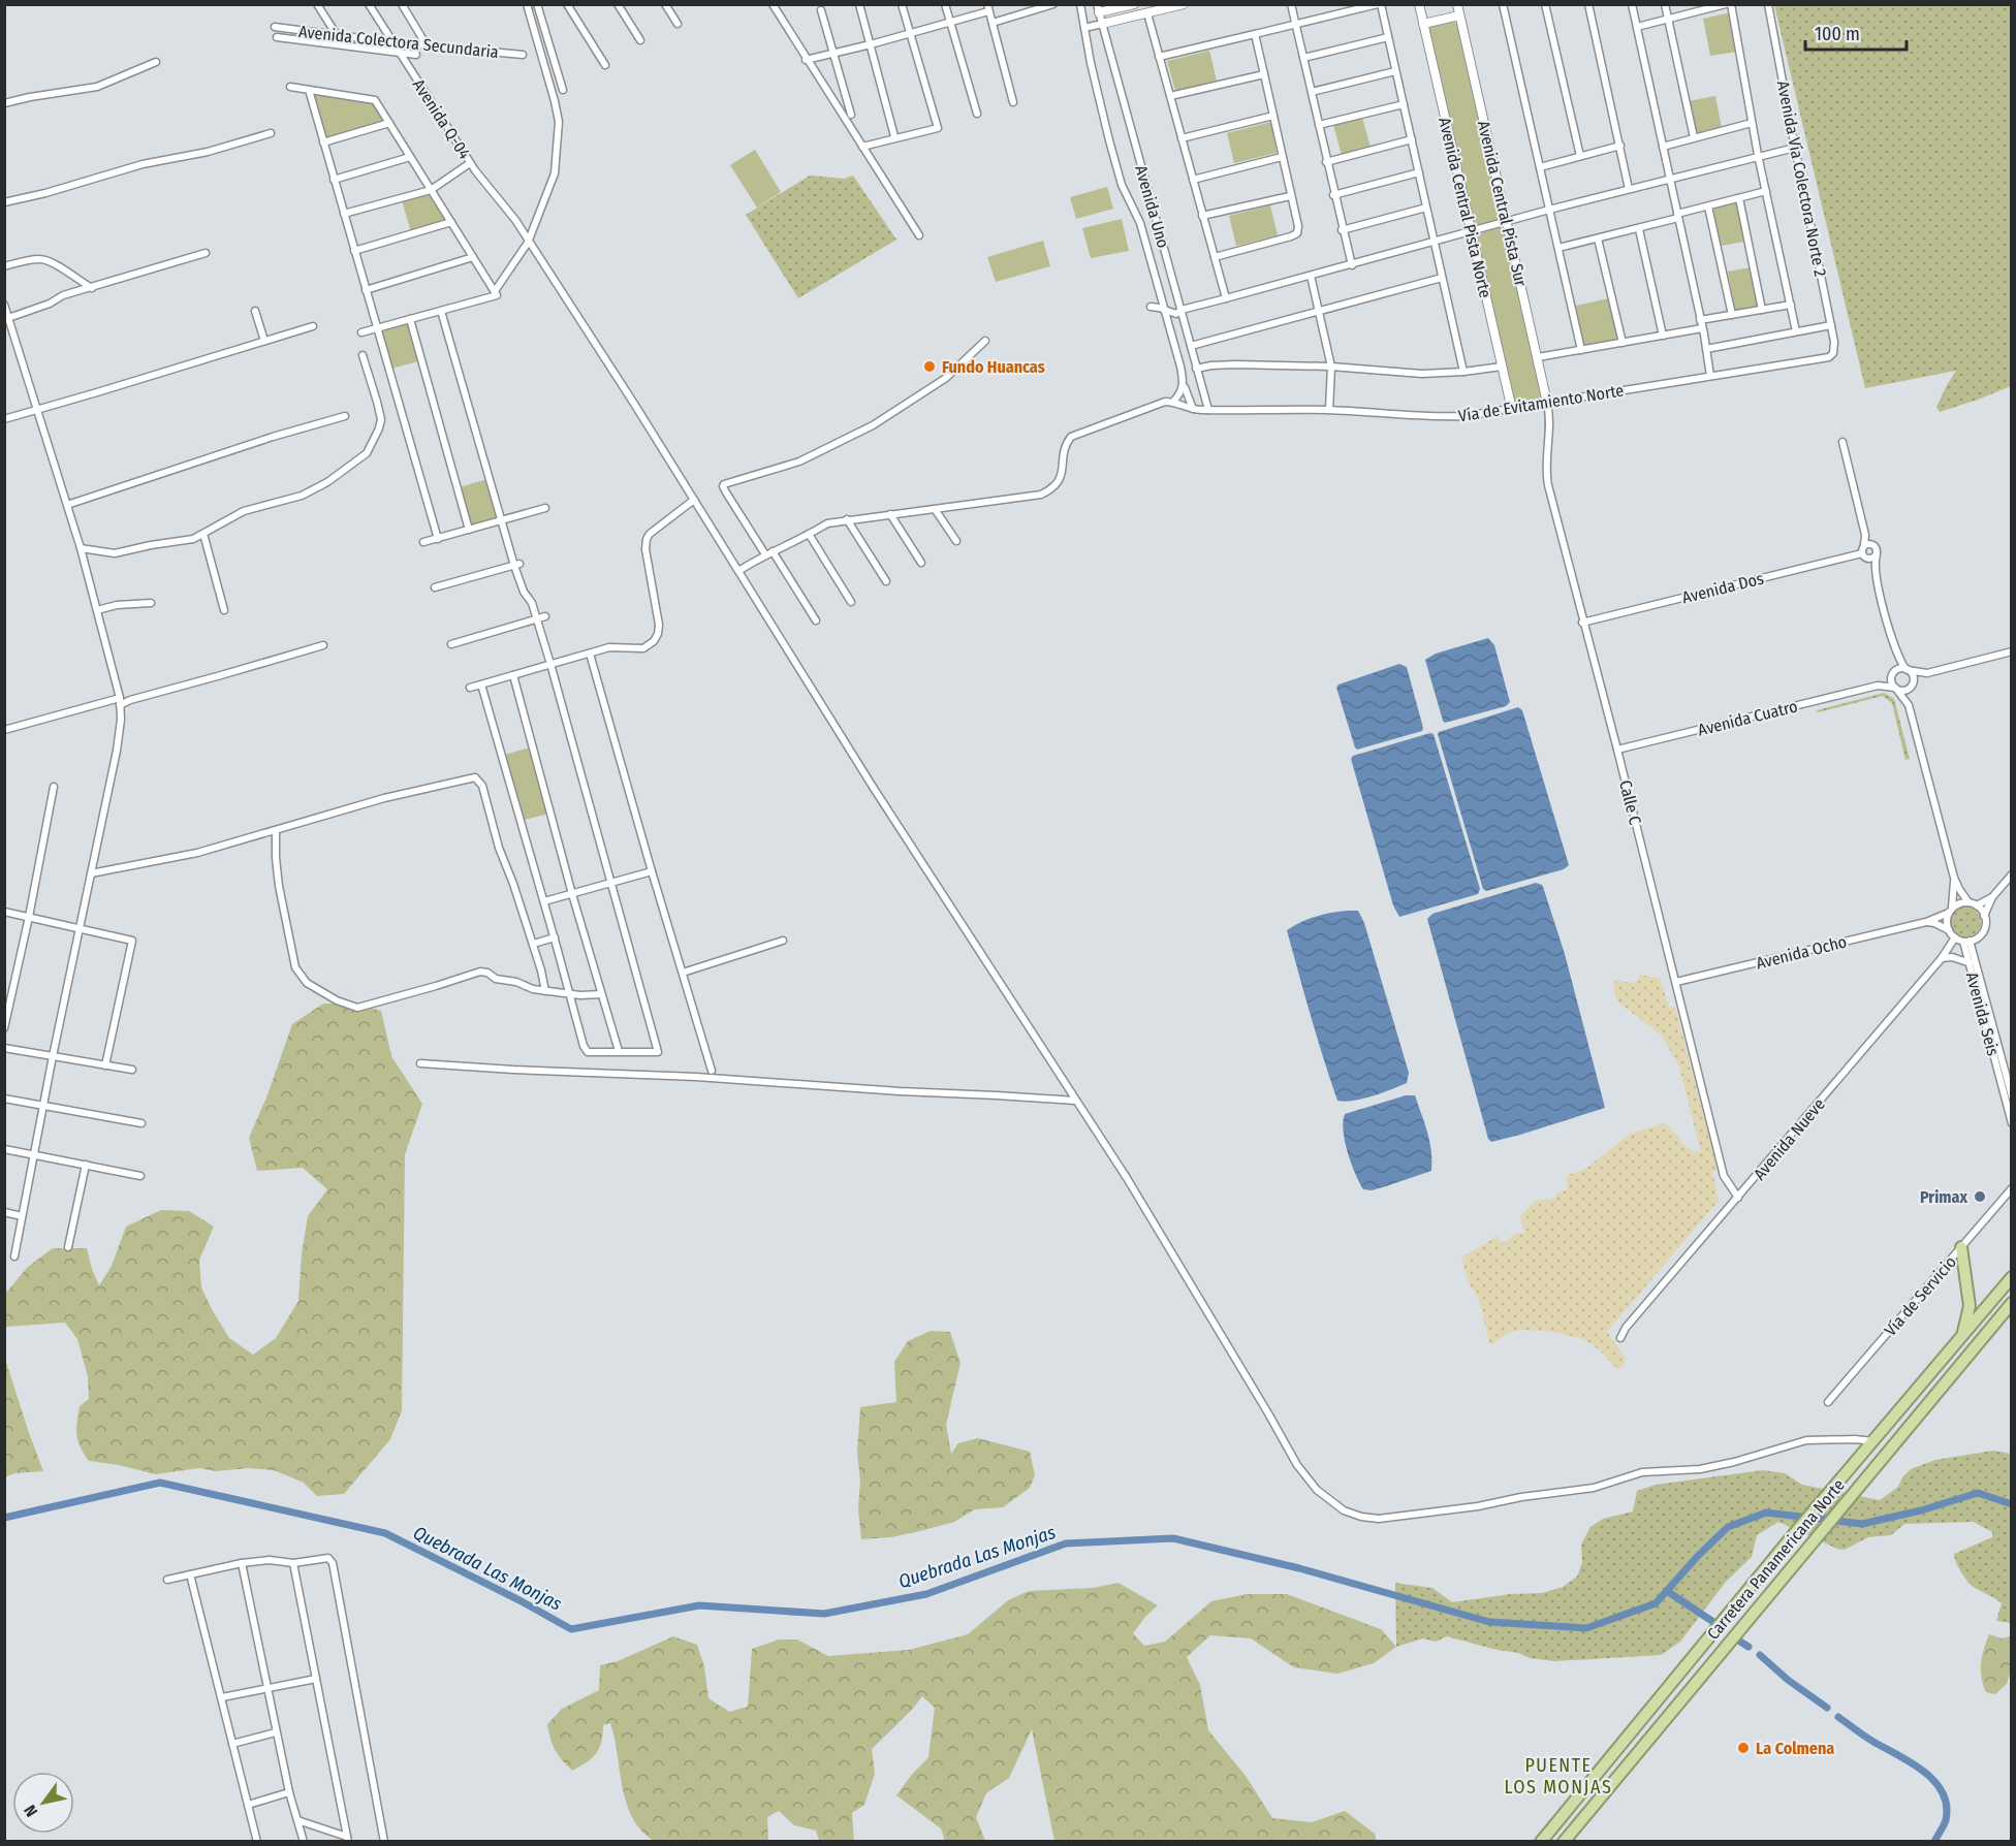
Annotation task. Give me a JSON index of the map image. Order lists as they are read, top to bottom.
{
  "streets": {
    "highway": ["Carretera Panamericana Norte"],
    "street": [
      "Avenida Colectora Secundaria",
      "Avenida Q-04",
      "Avenida Vía Colectora Norte 2",
      "Avenida Central Pista Sur",
      "Avenida Uno",
      "Avenida Central Pista Norte",
      "Vía de Evitamiento Norte",
      "Avenida Dos",
      "Avenida Cuatro",
      "Calle C",
      "Avenida Ocho",
      "Avenida Seis",
      "Avenida Nueve",
      "Vía de Servicio"
    ]
  },
  "crossings": [
    ["Avenida Colectora Secundaria", "Avenida Q-04"],
    ["Avenida Q-04", "Carretera Panamericana Norte"],
    ["Avenida Vía Colectora Norte 2", "Vía de Evitamiento Norte"],
    ["Avenida Central Pista Sur", "Vía de Evitamiento Norte"],
    ["Avenida Central Pista Sur", "Calle C"],
    ["Avenida Uno", "Vía de Evitamiento Norte"],
    ["Avenida Central Pista Norte", "Vía de Evitamiento Norte"],
    ["Vía de Evitamiento Norte", "Calle C"],
    ["Avenida Dos", "Calle C"],
    ["Avenida Cuatro", "Calle C"],
    ["Calle C", "Avenida Ocho"],
    ["Calle C", "Avenida Nueve"],
    ["Avenida Ocho", "Avenida Seis"],
    ["Avenida Ocho", "Avenida Nueve"],
    ["Avenida Seis", "Avenida Nueve"]
  ],
  "districts": ["PUENTE LOS MONJAS"],
  "water": ["Quebrada Las Monjas"],
  "places": ["Fundo Huancas", "Primax", "La Colmena"],
  "scale_bar": "100 m",
  "north": "bottom left"
}
